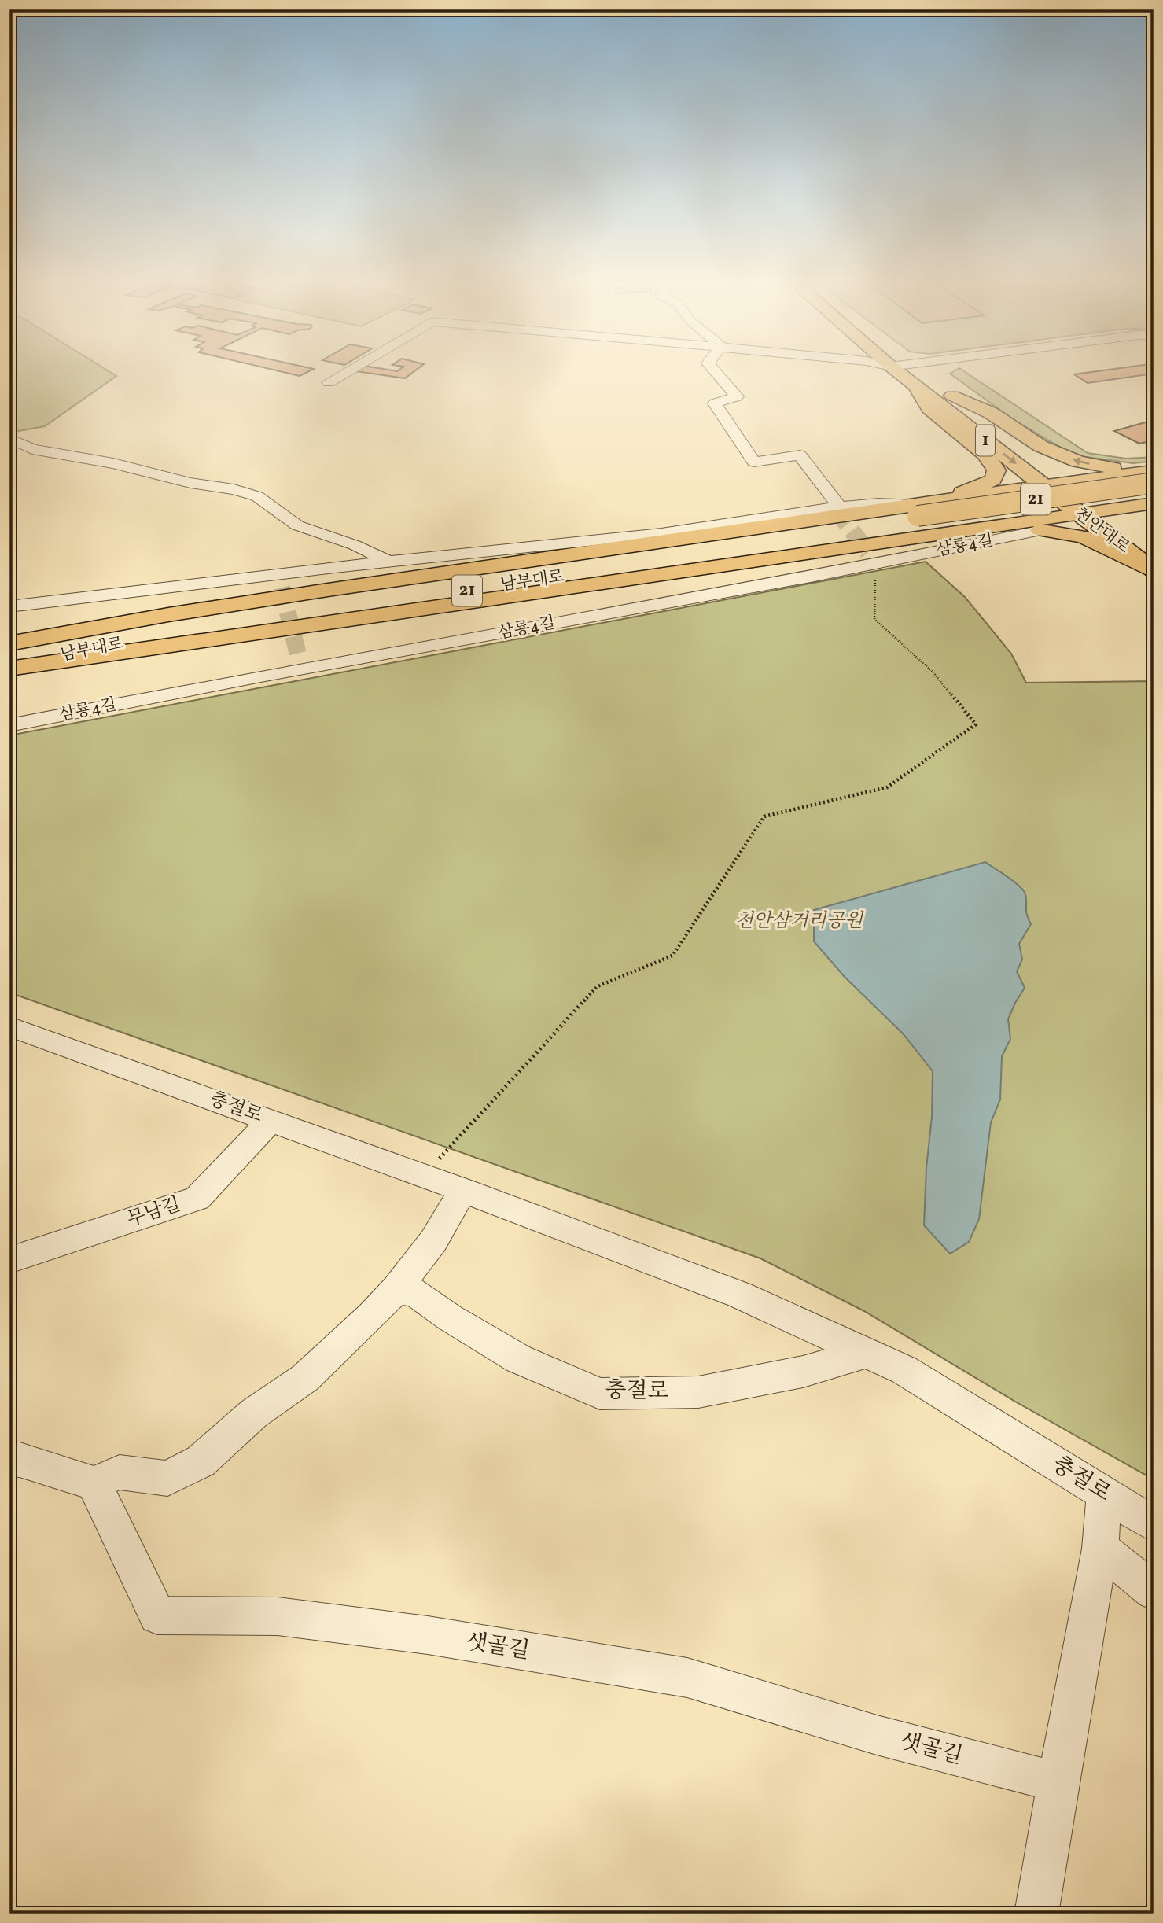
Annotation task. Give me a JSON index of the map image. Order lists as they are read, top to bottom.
{
  "streets": {
    "main road": [
      "1",
      "21",
      "천안대로",
      "남부대로"
    ],
    "street": [
      "삼룡4길",
      "충절로",
      "무남길",
      "샛골길"
    ]
  },
  "crossings": [
    ["21", "남부대로"],
    ["충절로", "무남길"]
  ],
  "parks": ["천안삼거리공원"]
}
